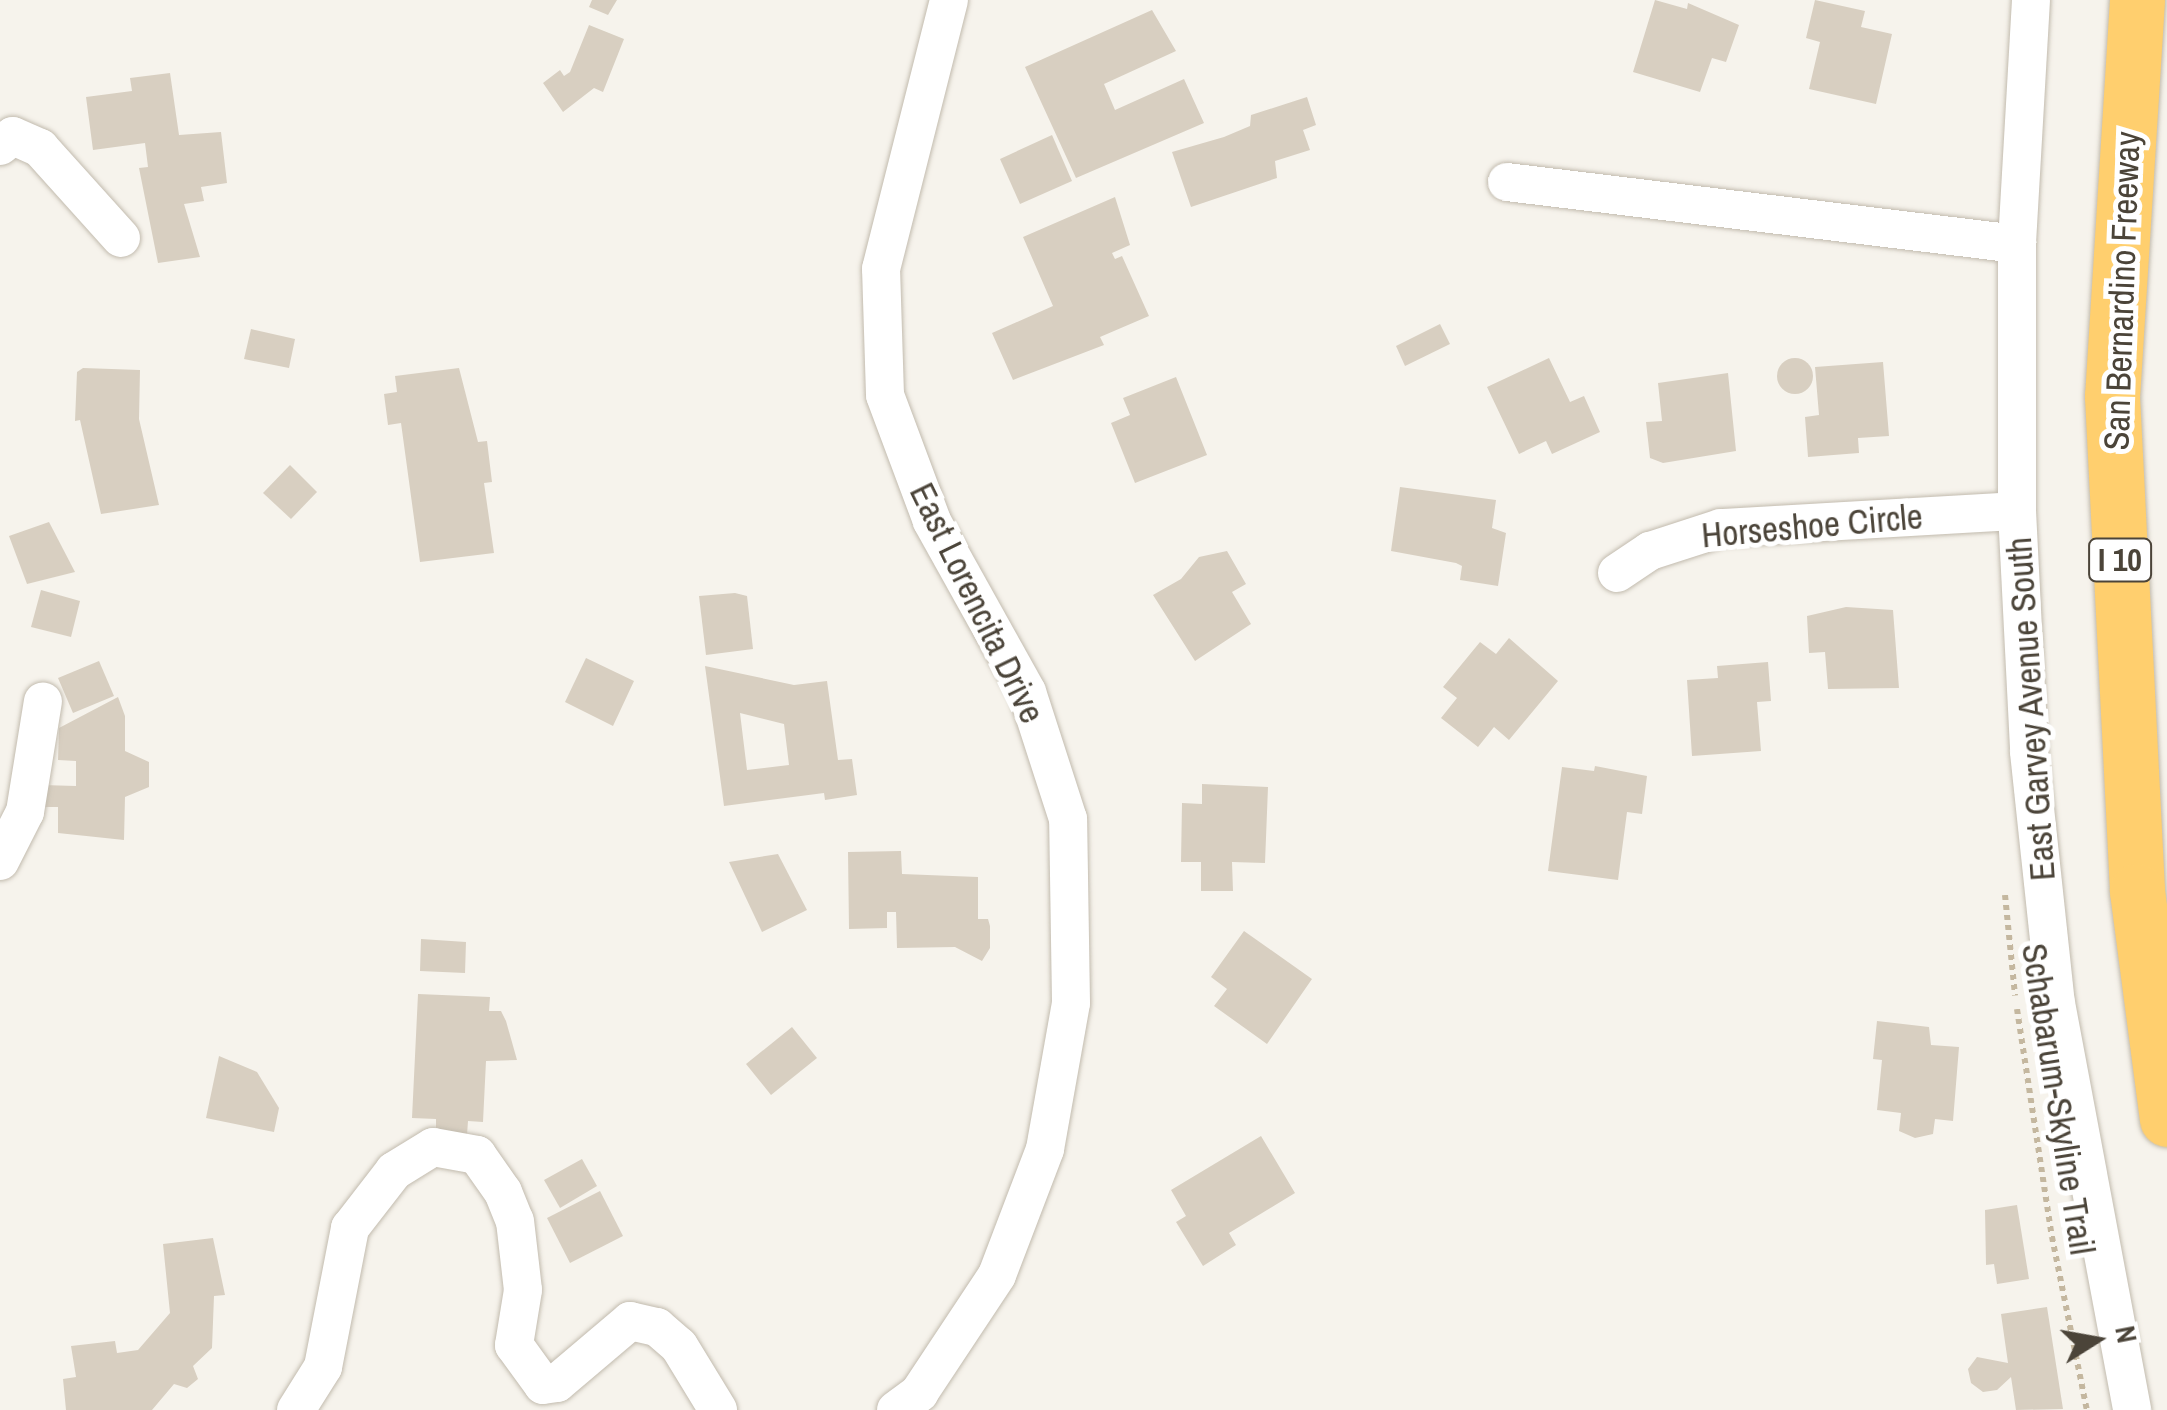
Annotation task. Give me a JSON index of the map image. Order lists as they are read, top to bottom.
{
  "streets": {
    "highway": ["San Bernardino Freeway", "I 10"],
    "street": ["Horseshoe Circle", "East Lorencita Drive", "East Garvey Avenue South"],
    "path": ["Schabarum-Skyline Trail"]
  },
  "crossings": [
    ["Horseshoe Circle", "East Garvey Avenue South"]
  ],
  "north": "right"
}
